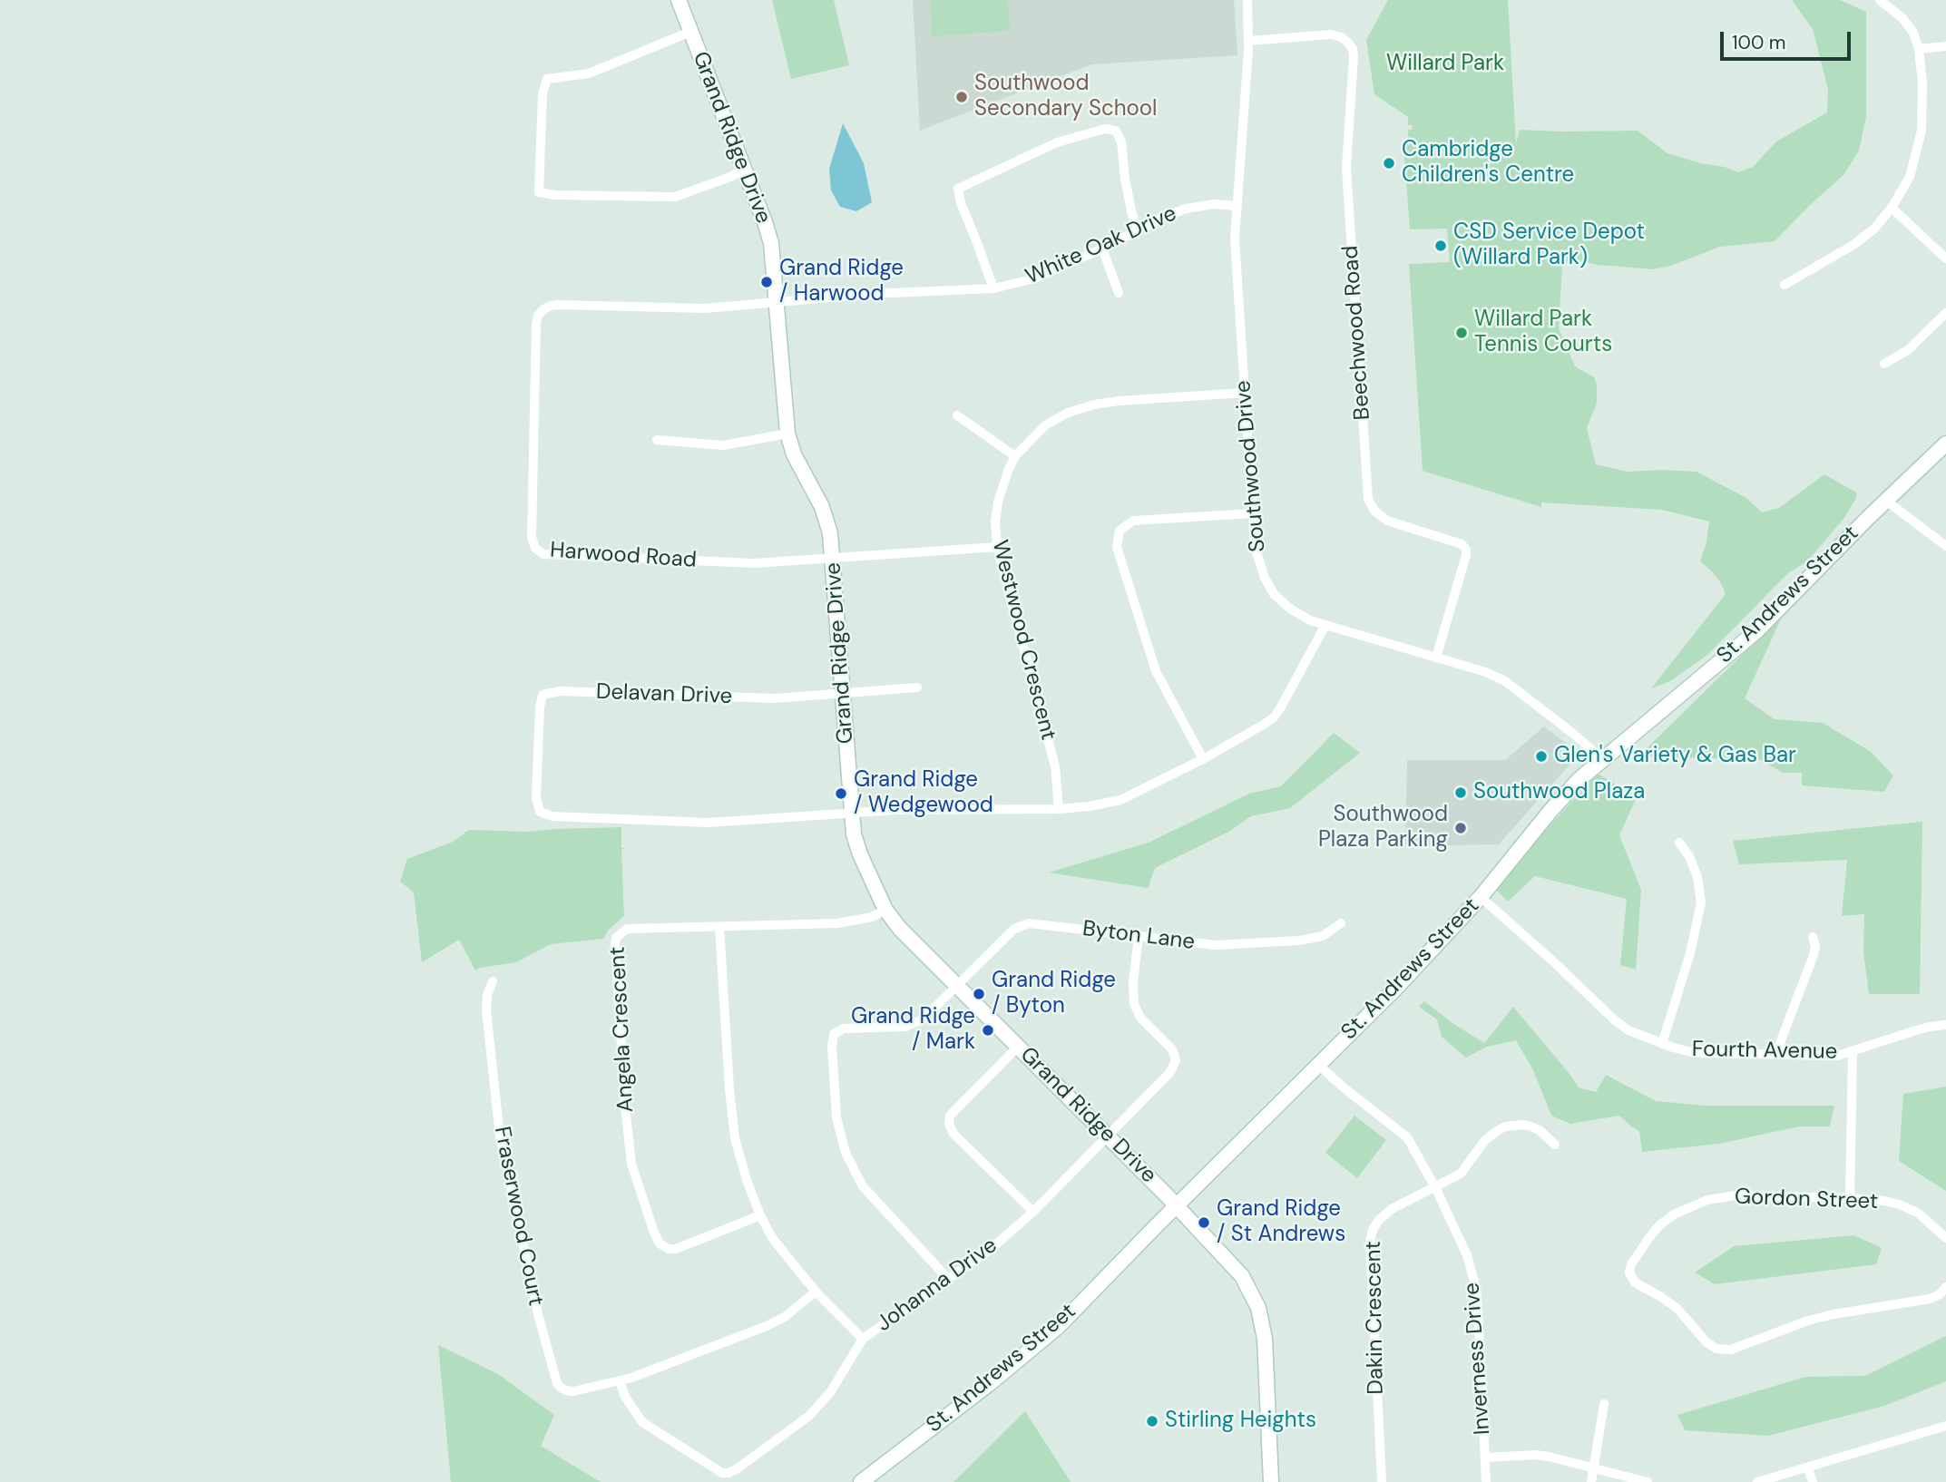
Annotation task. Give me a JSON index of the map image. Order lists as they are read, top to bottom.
{
  "streets": {
    "street": [
      "Grand Ridge Drive",
      "White Oak Drive",
      "Beechwood Road",
      "Southwood Drive",
      "Harwood Road",
      "St. Andrews Street",
      "Westwood Crescent",
      "Delavan Drive",
      "Byton Lane",
      "Angela Crescent",
      "Fourth Avenue",
      "Gordon Street",
      "Fraserwood Court",
      "Johanna Drive",
      "Dakin Crescent",
      "Inverness Drive"
    ]
  },
  "crossings": [
    ["Grand Ridge Drive", "White Oak Drive"],
    ["Grand Ridge Drive", "Harwood Road"],
    ["Grand Ridge Drive", "St. Andrews Street"],
    ["Grand Ridge Drive", "Delavan Drive"],
    ["Grand Ridge Drive", "Byton Lane"],
    ["Grand Ridge Drive", "Angela Crescent"],
    ["Grand Ridge Drive", "Johanna Drive"],
    ["White Oak Drive", "Southwood Drive"],
    ["White Oak Drive", "Harwood Road"],
    ["Beechwood Road", "Southwood Drive"],
    ["Southwood Drive", "St. Andrews Street"],
    ["Southwood Drive", "Westwood Crescent"],
    ["Harwood Road", "Westwood Crescent"],
    ["St. Andrews Street", "Fourth Avenue"],
    ["St. Andrews Street", "Inverness Drive"],
    ["Byton Lane", "Johanna Drive"],
    ["Angela Crescent", "Johanna Drive"],
    ["Dakin Crescent", "Inverness Drive"]
  ],
  "parks": ["Willard Park"],
  "places": [
    "Southwood Secondary School",
    "Cambridge Children's Centre",
    "CSD Service Depot (Willard Park)",
    "Grand Ridge / Harwood",
    "Willard Park Tennis Courts",
    "Glen's Variety & Gas Bar",
    "Southwood Plaza",
    "Grand Ridge / Wedgewood",
    "Southwood Plaza Parking",
    "Grand Ridge / Byton",
    "Grand Ridge / Mark",
    "Grand Ridge / St Andrews",
    "Stirling Heights"
  ],
  "scale_bar": "100 m"
}
